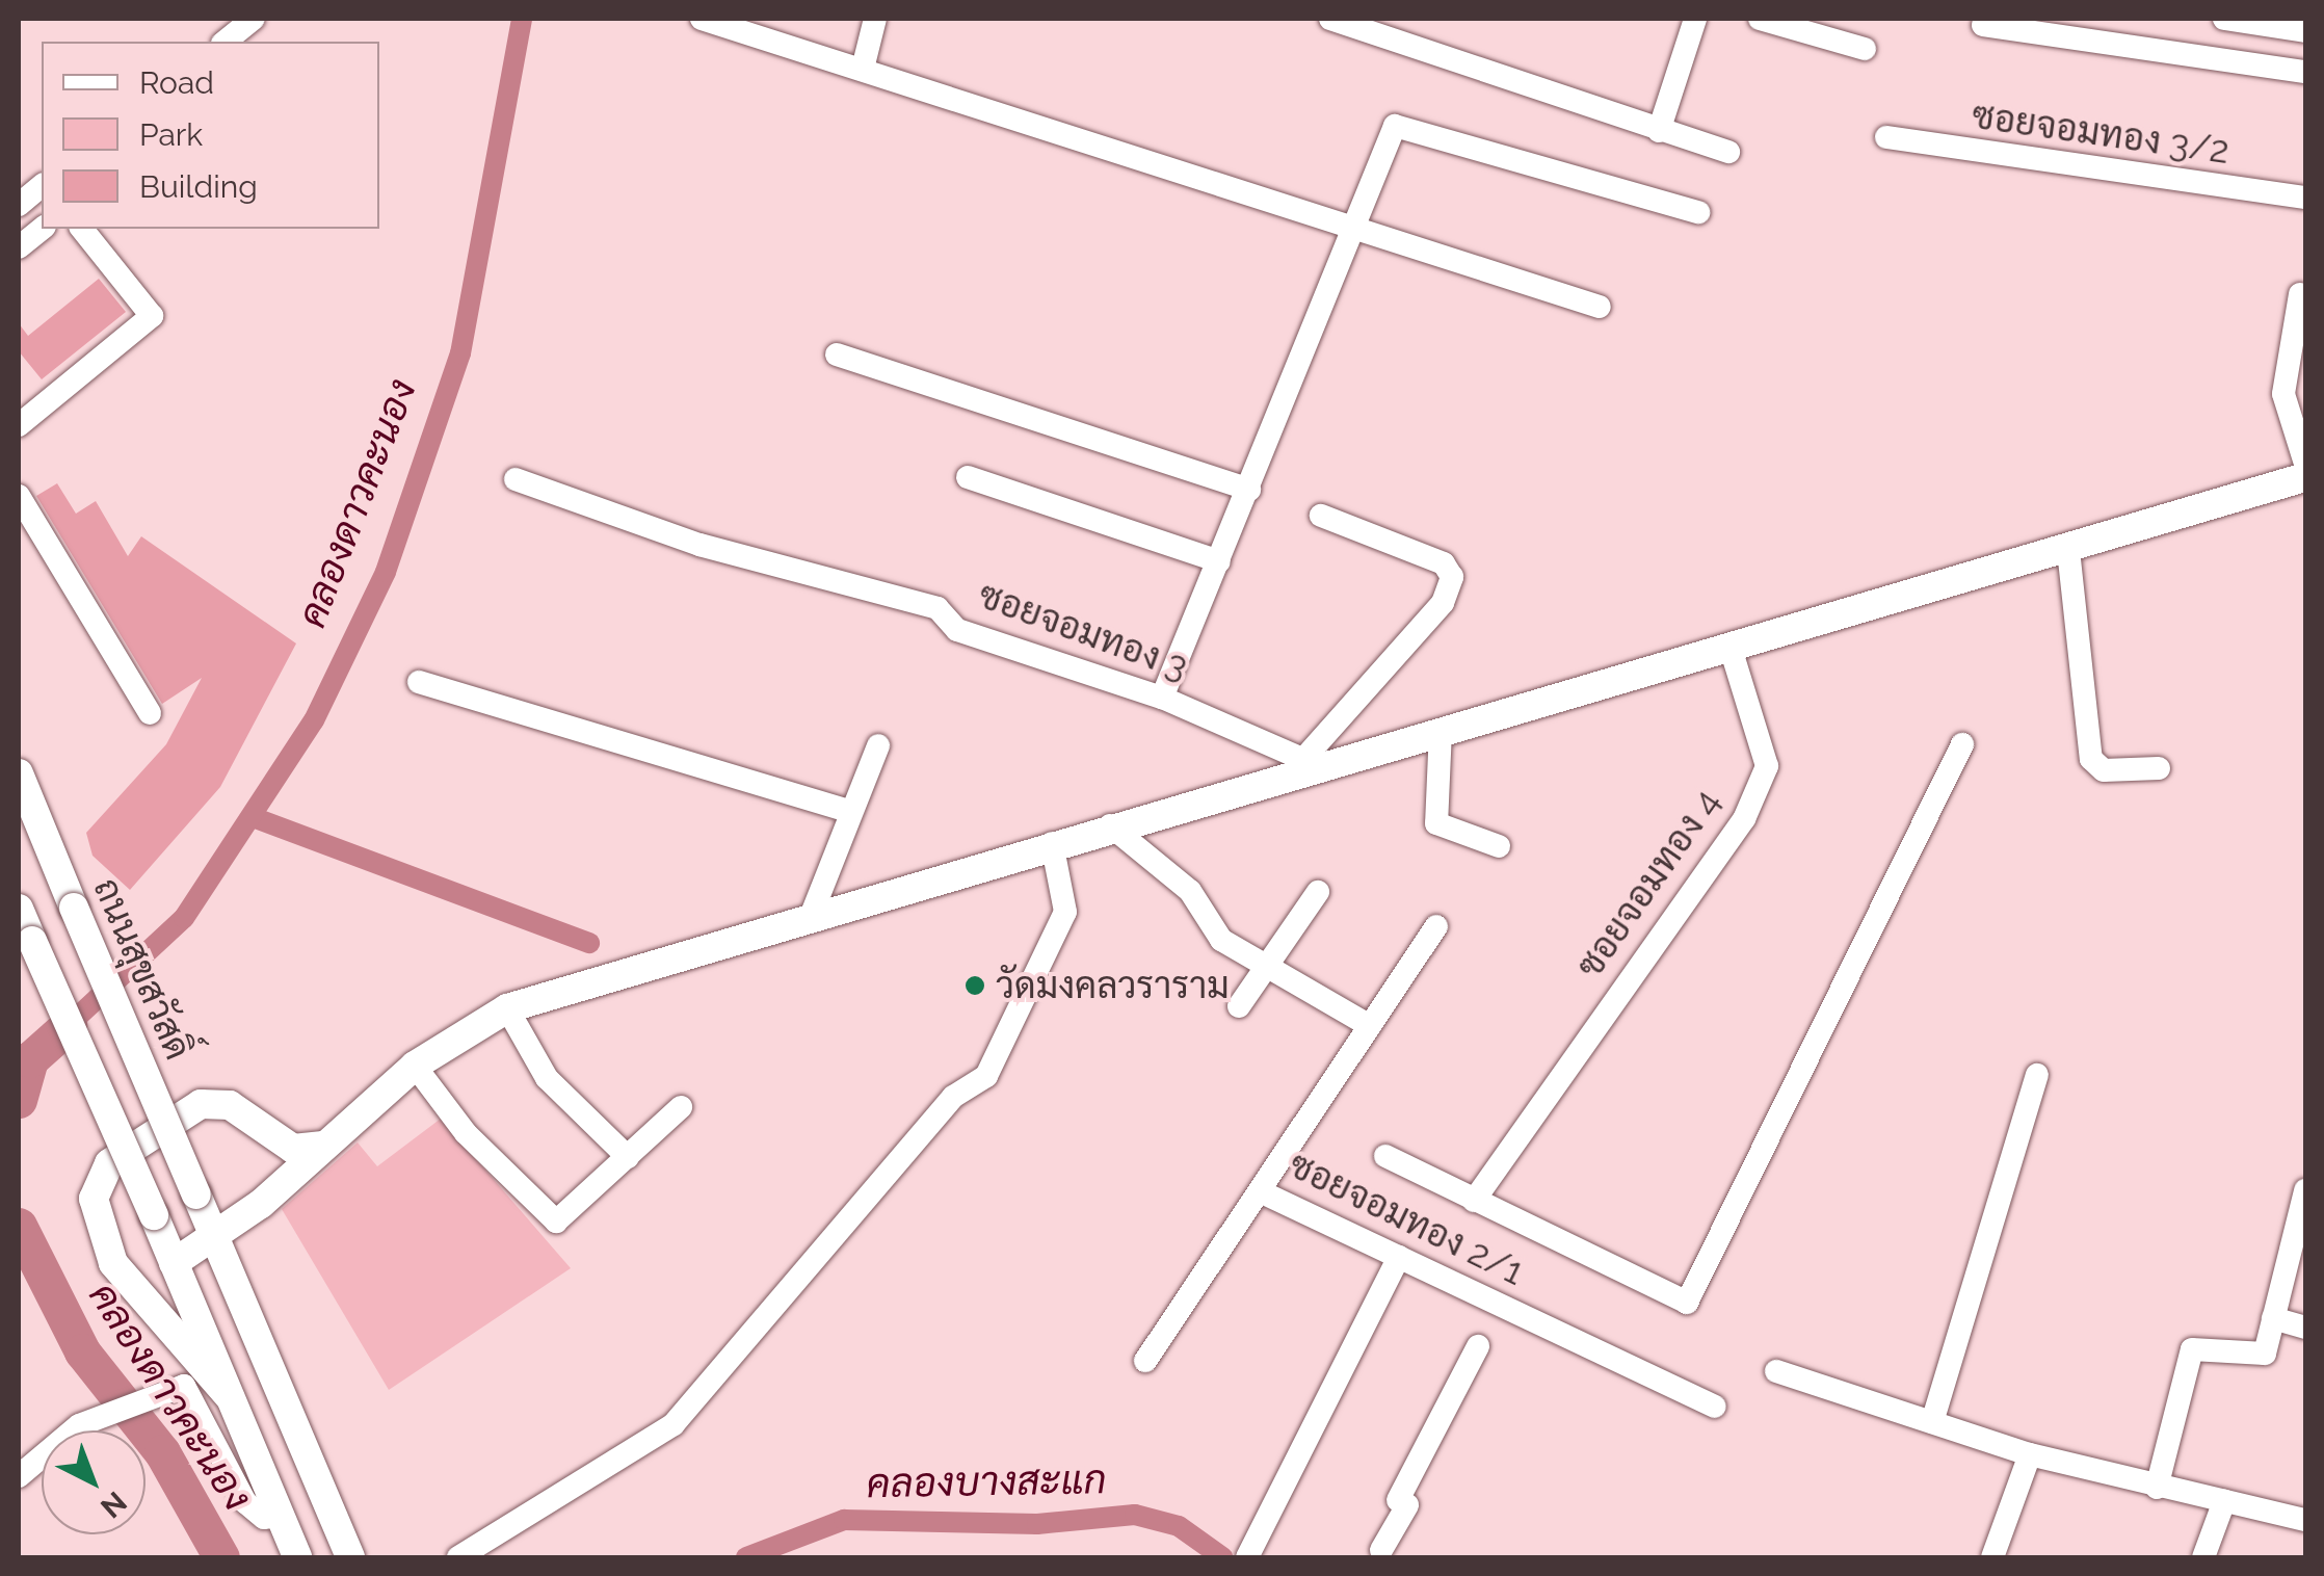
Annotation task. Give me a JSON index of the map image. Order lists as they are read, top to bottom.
{
  "streets": {
    "main road": ["ถนนสุขสวัสดิ์"],
    "street": [
      "ซอยจอมทอง 3/2",
      "ซอยจอมทอง 3",
      "ซอยจอมทอง 4",
      "ซอยจอมทอง 2/1"
    ]
  },
  "water": ["คลองดาวคะนอง", "คลองบางสะแก"],
  "places": ["วัดมงคลวราราม"],
  "legend": ["Road", "Park", "Building"],
  "north": "bottom right"
}
